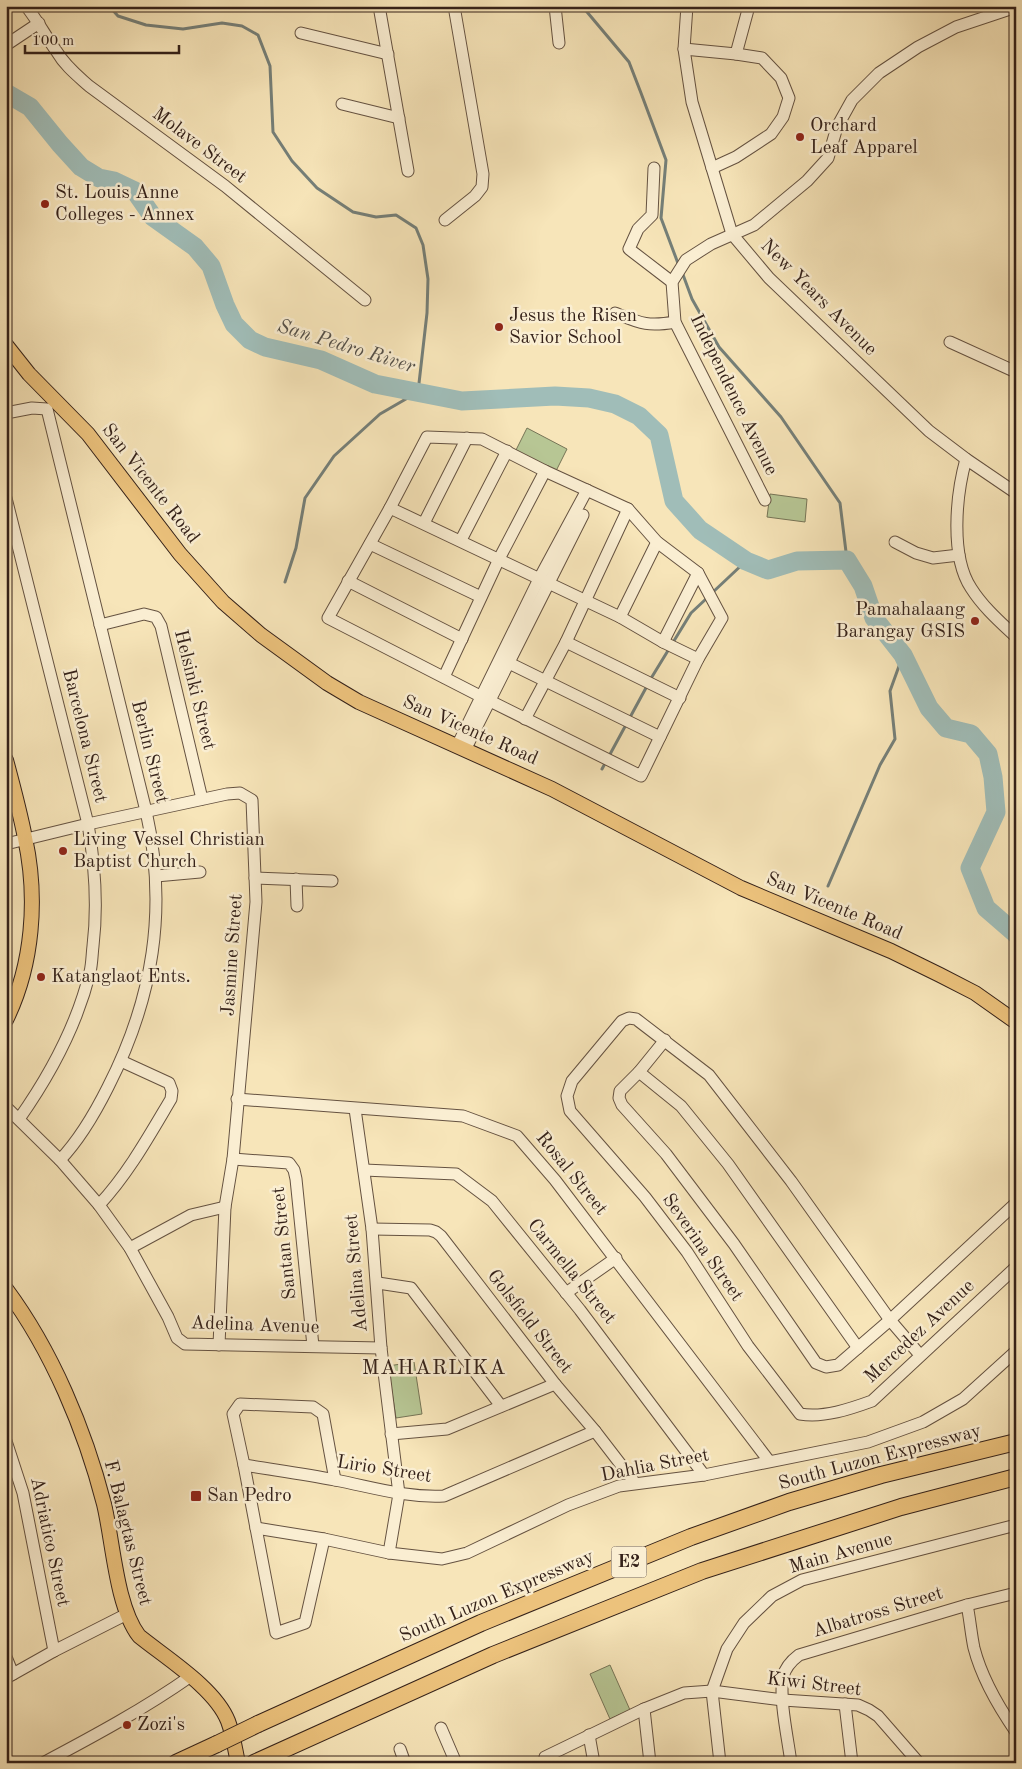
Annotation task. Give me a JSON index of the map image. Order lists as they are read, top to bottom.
{
  "streets": {
    "highway": ["South Luzon Expressway", "E2"],
    "main road": ["San Vicente Road", "F. Balagtas Street"],
    "street": [
      "Molave Street",
      "New Years Avenue",
      "Independence Avenue",
      "Helsinki Street",
      "Barcelona Street",
      "Berlin Street",
      "Jasmine Street",
      "Rosal Street",
      "Santan Street",
      "Severina Street",
      "Carmella Street",
      "Adelina Street",
      "Golsfield Street",
      "Adelina Avenue",
      "Mercedez Avenue",
      "Dahlia Street",
      "Lirio Street",
      "Adriatico Street",
      "Main Avenue",
      "Albatross Street",
      "Kiwi Street"
    ]
  },
  "crossings": [
    ["Helsinki Street", "Berlin Street"],
    ["Helsinki Street", "Jasmine Street"],
    ["Barcelona Street", "Jasmine Street"],
    ["Barcelona Street", "Adelina Avenue"],
    ["Berlin Street", "Jasmine Street"],
    ["Berlin Street", "Adelina Avenue"],
    ["Jasmine Street", "Rosal Street"],
    ["Jasmine Street", "Santan Street"],
    ["Jasmine Street", "Adelina Avenue"],
    ["Rosal Street", "Adelina Street"],
    ["Rosal Street", "Dahlia Street"],
    ["Santan Street", "Adelina Avenue"],
    ["Severina Street", "Mercedez Avenue"],
    ["Carmella Street", "Adelina Street"],
    ["Carmella Street", "Dahlia Street"],
    ["Adelina Street", "Golsfield Street"],
    ["Adelina Street", "Adelina Avenue"],
    ["Adelina Street", "Dahlia Street"],
    ["Adelina Street", "Lirio Street"],
    ["Golsfield Street", "Dahlia Street"],
    ["Golsfield Street", "Lirio Street"],
    ["Main Avenue", "Kiwi Street"],
    ["Albatross Street", "Kiwi Street"]
  ],
  "districts": ["MAHARLIKA"],
  "water": ["San Pedro River"],
  "places": {
    "other": [
      "Orchard Leaf Apparel",
      "St. Louis Anne Colleges - Annex",
      "Jesus the Risen Savior School",
      "Pamahalaang Barangay GSIS",
      "Living Vessel Christian Baptist Church",
      "Katanglaot Ents.",
      "Zozi's"
    ],
    "transit": ["San Pedro"]
  },
  "scale_bar": "100 m"
}
